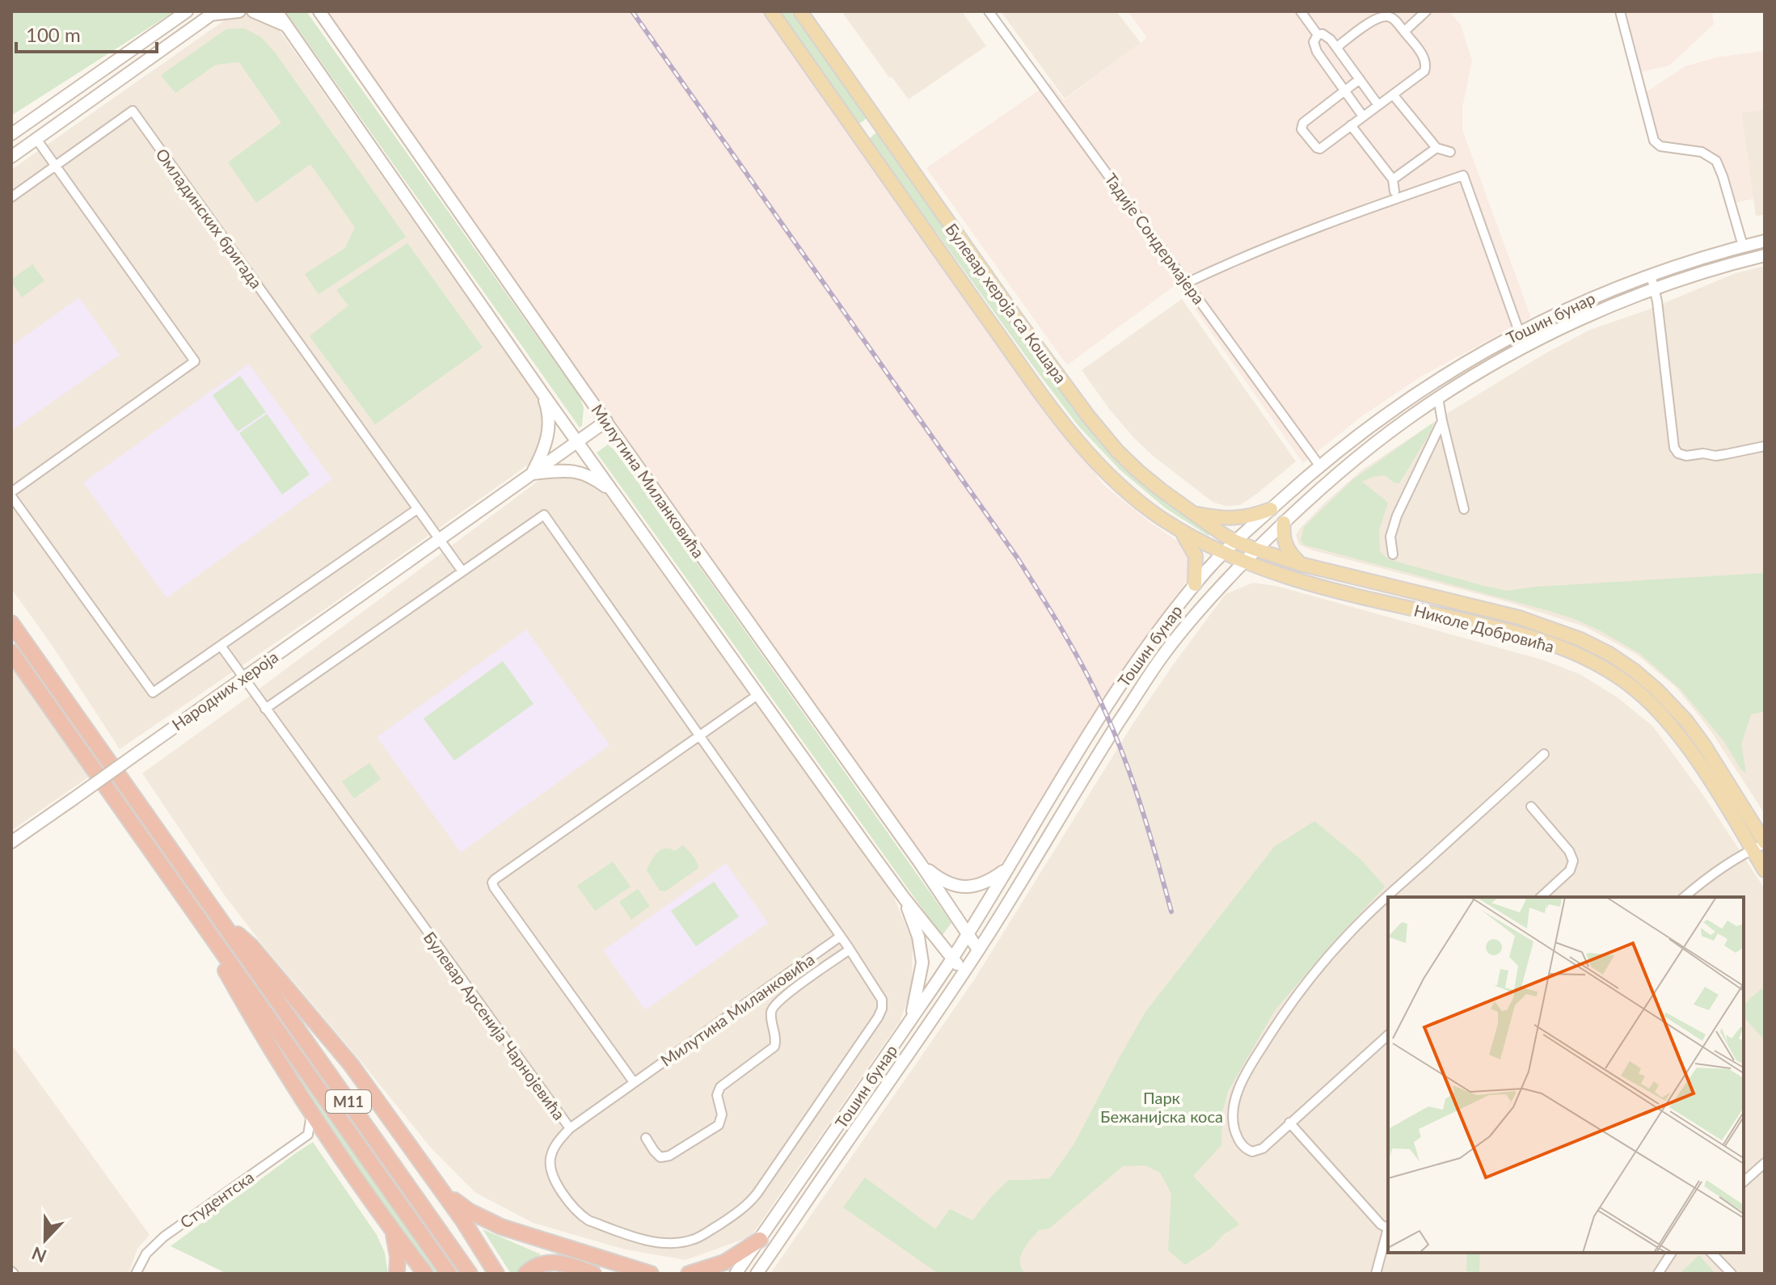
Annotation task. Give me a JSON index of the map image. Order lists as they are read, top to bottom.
{
  "streets": {
    "highway": ["M11"],
    "main road": [
      "Булевар хероја са Кошара",
      "Тошин бунар",
      "Милутина Миланковића",
      "Николе Добровића",
      "Народних хероја"
    ],
    "street": [
      "Омладинских бригада",
      "Тадије Сондермајера",
      "Булевар Арсенија Чарнојевића",
      "Студентска"
    ]
  },
  "crossings": [
    ["Тадије Сондермајера", "Тошин бунар"],
    ["Булевар хероја са Кошара", "Тошин бунар"],
    ["Булевар хероја са Кошара", "Николе Добровића"],
    ["Тошин бунар", "Милутина Миланковића"],
    ["Тошин бунар", "Николе Добровића"],
    ["Милутина Миланковића", "Народних хероја"],
    ["Милутина Миланковића", "Булевар Арсенија Чарнојевића"],
    ["Народних хероја", "Булевар Арсенија Чарнојевића"]
  ],
  "parks": ["Парк Бежанијска коса"],
  "scale_bar": "100 m",
  "north": "bottom"
}
